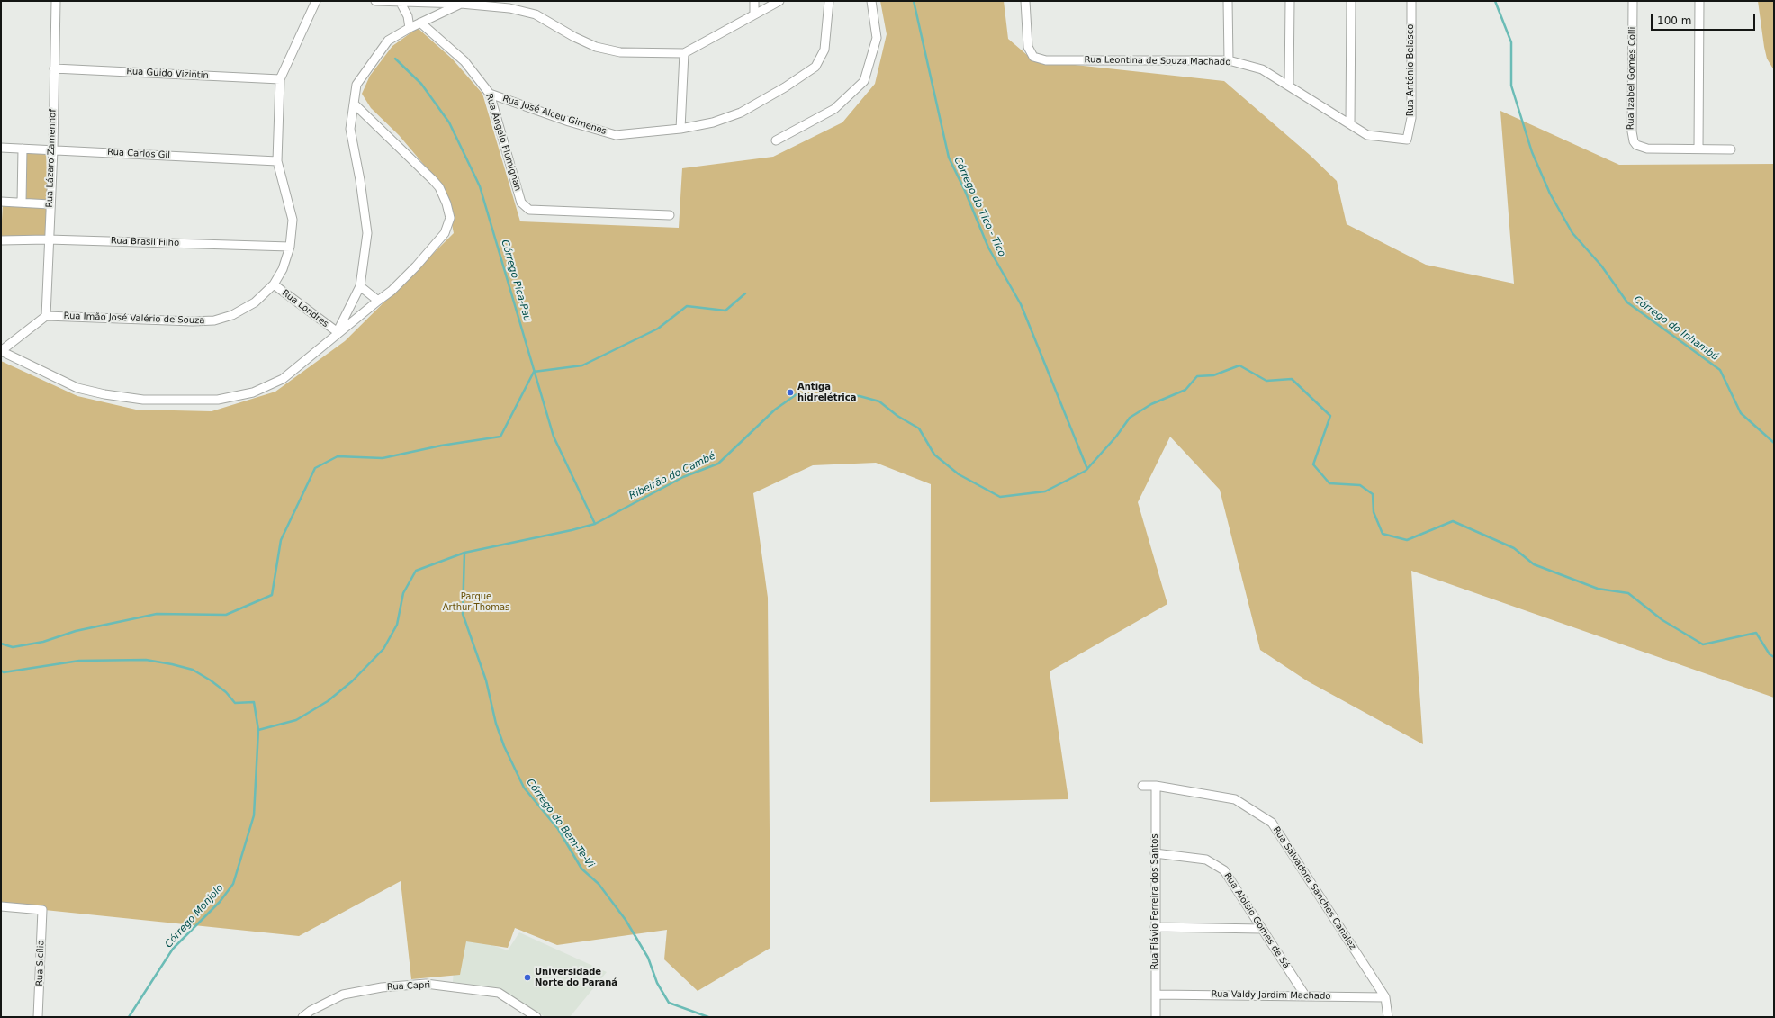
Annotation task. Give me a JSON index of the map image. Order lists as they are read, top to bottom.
{
  "streets": {
    "street": [
      "Rua Leontina de Souza Machado",
      "Rua Antônio Belasco",
      "Rua Guido Vizintin",
      "Rua Izabel Gomes Colli",
      "Rua José Alceu Gimenes",
      "Rua Ângelo Flumignan",
      "Rua Carlos Gil",
      "Rua Lázaro Zamenhof",
      "Rua Brasil Filho",
      "Rua Londres",
      "Rua Imão José Valério de Souza",
      "Rua Salvadora Sanches Canalez",
      "Rua Flávio Ferreira dos Santos",
      "Rua Aloísio Gomes de Sá",
      "Rua Sicília",
      "Rua Capri",
      "Rua Valdy Jardim Machado"
    ]
  },
  "crossings": [
    ["Rua Leontina de Souza Machado", "Rua Antônio Belasco"],
    ["Rua Guido Vizintin", "Rua Lázaro Zamenhof"],
    ["Rua Guido Vizintin", "Rua Imão José Valério de Souza"],
    ["Rua José Alceu Gimenes", "Rua Ângelo Flumignan"],
    ["Rua Carlos Gil", "Rua Lázaro Zamenhof"],
    ["Rua Carlos Gil", "Rua Imão José Valério de Souza"],
    ["Rua Lázaro Zamenhof", "Rua Brasil Filho"],
    ["Rua Lázaro Zamenhof", "Rua Imão José Valério de Souza"],
    ["Rua Brasil Filho", "Rua Imão José Valério de Souza"],
    ["Rua Londres", "Rua Imão José Valério de Souza"],
    ["Rua Salvadora Sanches Canalez", "Rua Flávio Ferreira dos Santos"],
    ["Rua Salvadora Sanches Canalez", "Rua Valdy Jardim Machado"],
    ["Rua Flávio Ferreira dos Santos", "Rua Aloísio Gomes de Sá"],
    ["Rua Flávio Ferreira dos Santos", "Rua Valdy Jardim Machado"],
    ["Rua Aloísio Gomes de Sá", "Rua Valdy Jardim Machado"]
  ],
  "water": [
    "Córrego do Tico - Tico",
    "Córrego Pica-Pau",
    "Córrego do Inhambú",
    "Ribeirão do Cambé",
    "Córrego do Bem-Te-Vi",
    "Córrego Monjolo"
  ],
  "parks": ["Parque Arthur Thomas"],
  "places": ["Antiga hidrelétrica", "Universidade Norte do Paraná"],
  "scale_bar": "100 m"
}
